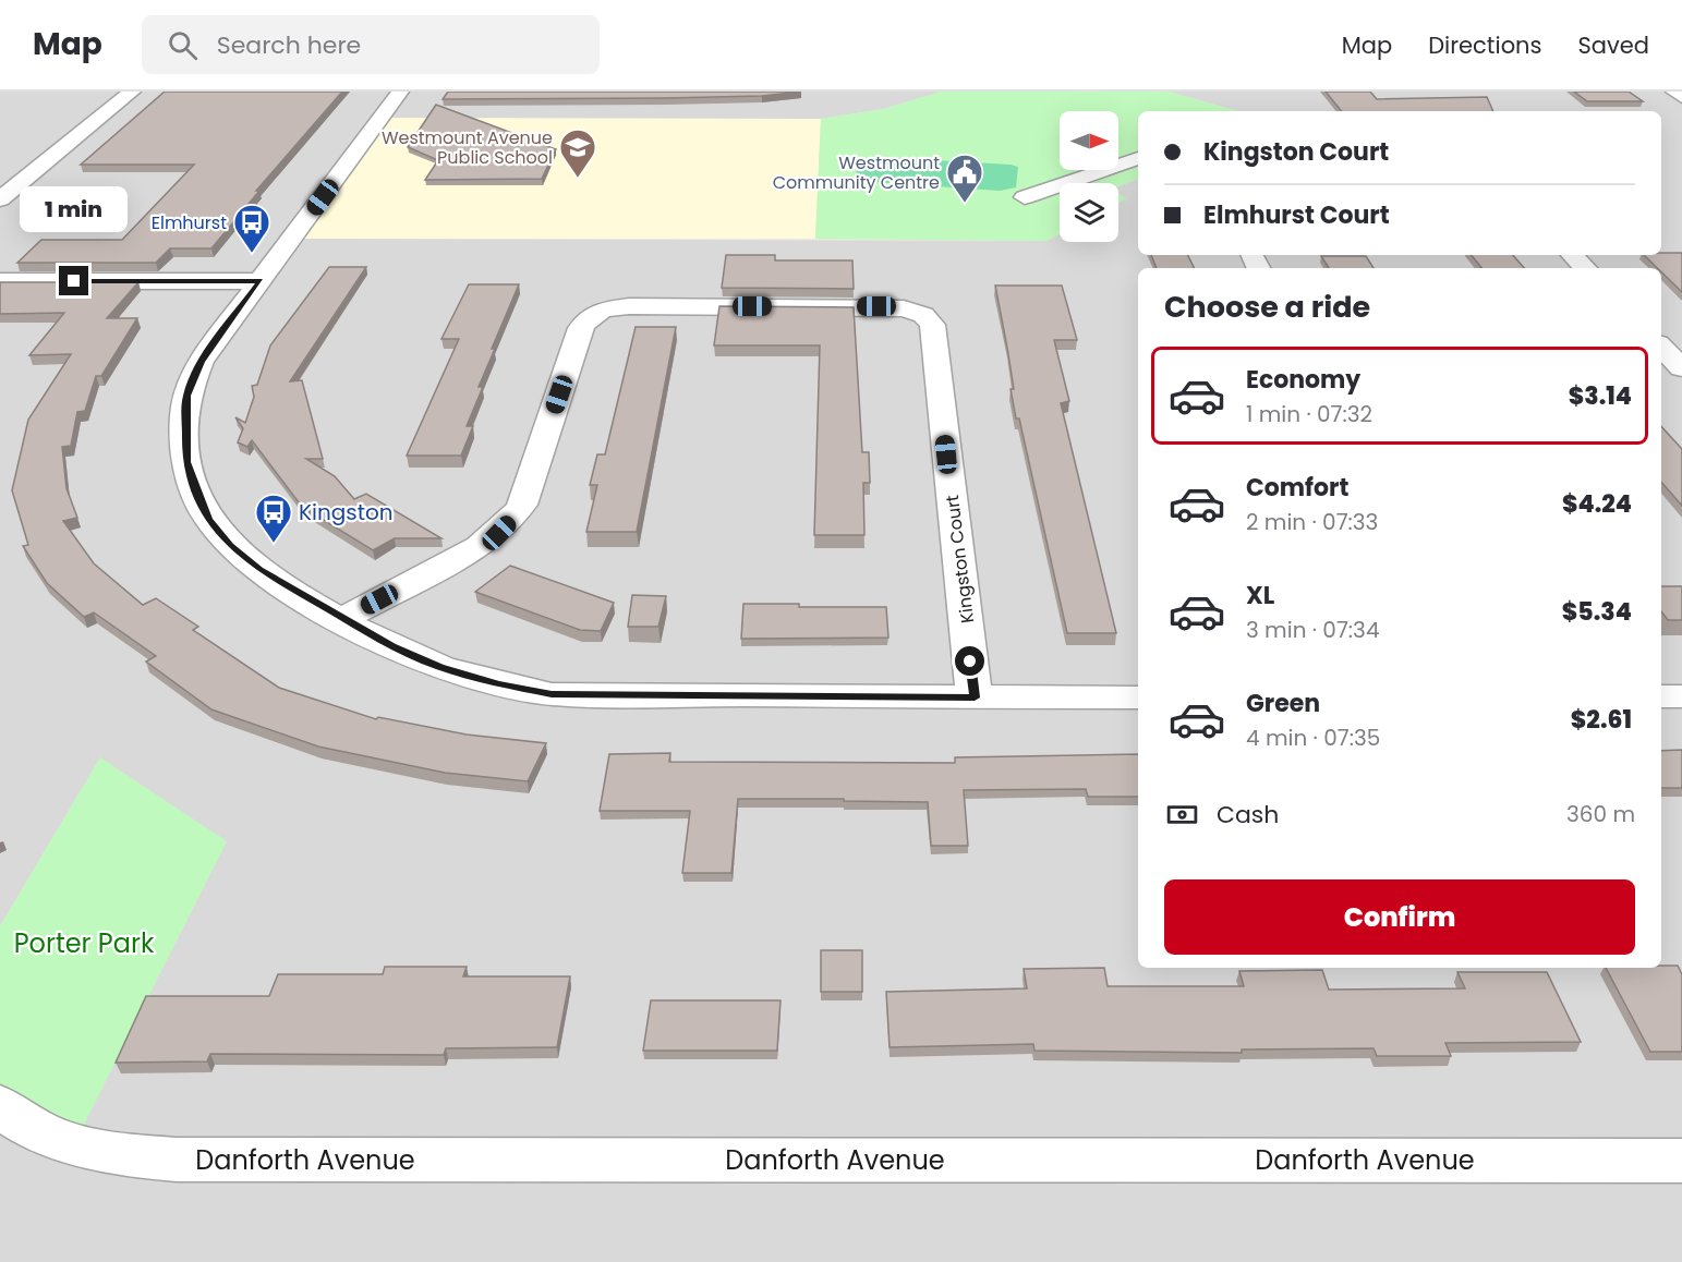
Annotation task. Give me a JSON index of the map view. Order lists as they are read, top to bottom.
{
  "streets": {
    "street": ["Kingston Court", "Danforth Avenue"]
  },
  "parks": ["Porter Park"],
  "places": {
    "school or university": ["Westmount Avenue Public School"],
    "public building": ["Westmount Community Centre"],
    "bus stop": ["Elmhurst", "Kingston"]
  },
  "north": "right",
  "page": {
    "header": "Map",
    "search": "Search here",
    "nav": ["Map", "Directions", "Saved"],
    "banner": ["Kingston Court", "Elmhurst Court"],
    "bubble": "1 min",
    "heading": "Choose a ride",
    "list": [
      {
        "name": "Economy",
        "note": "1 min · 07:32",
        "value": "$3.14"
      },
      {
        "name": "Comfort",
        "note": "2 min · 07:33",
        "value": "$4.24"
      },
      {
        "name": "XL",
        "note": "3 min · 07:34",
        "value": "$5.34"
      },
      {
        "name": "Green",
        "note": "4 min · 07:35",
        "value": "$2.61"
      }
    ],
    "pay": ["Cash", "360 m"],
    "buttons": "Confirm"
  }
}
